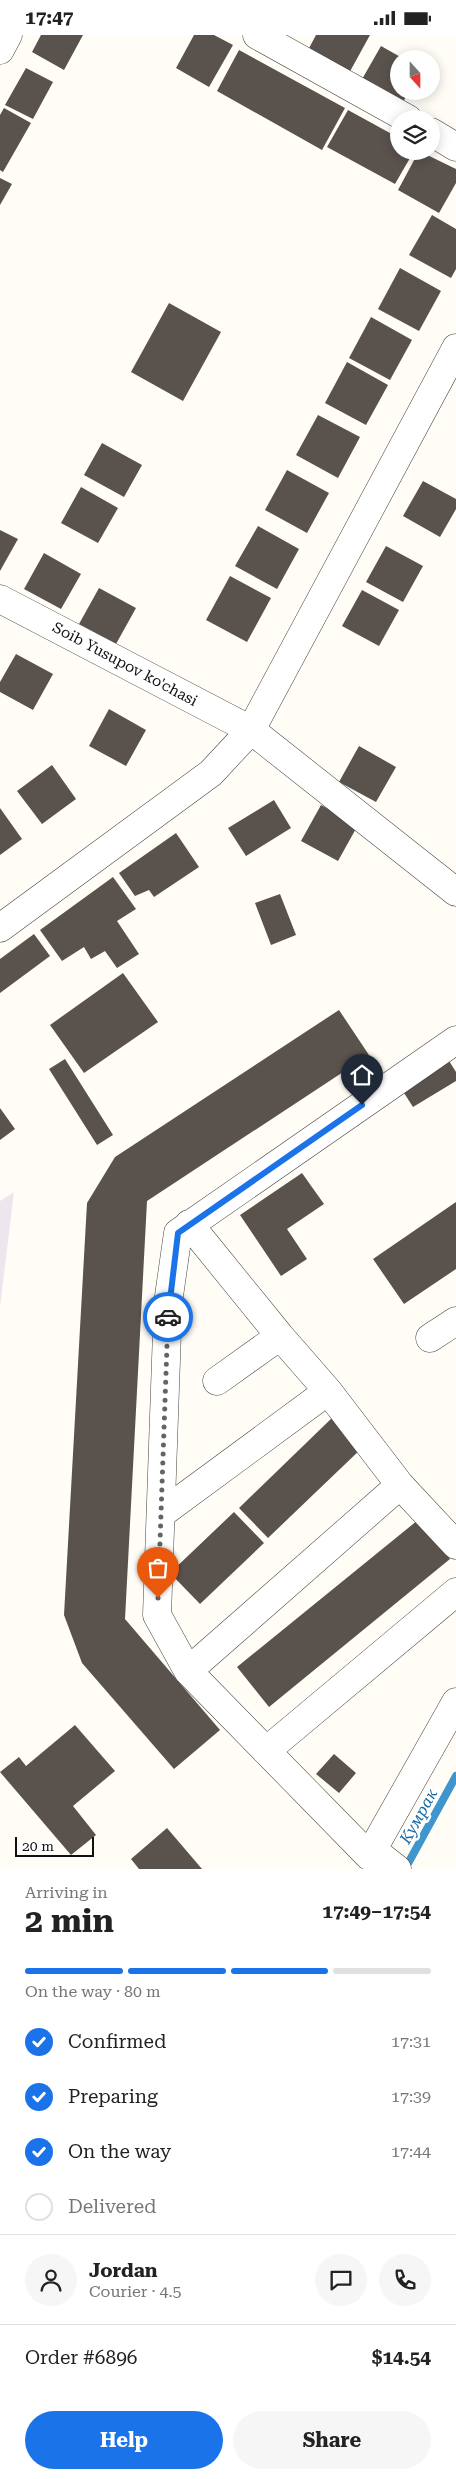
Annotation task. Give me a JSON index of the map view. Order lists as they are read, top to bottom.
{
  "streets": {
    "street": ["Soib Yusupov ko'chasi"]
  },
  "water": ["Кумрак"],
  "scale_bar": "20 m",
  "north": "bottom",
  "page": {
    "status": "17:47",
    "scale": "20 m",
    "heading": ["2 min", "Arriving in", "17:49–17:54"],
    "panel": [
      "Jordan",
      "Courier · 4.5",
      "Order #6896",
      "$14.54"
    ],
    "bar": "On the way · 80 m",
    "list": [
      ["Confirmed", "17:31"],
      ["Preparing", "17:39"],
      ["On the way", "17:44"],
      "Delivered"
    ],
    "buttons": ["Help", "Share"]
  }
}
